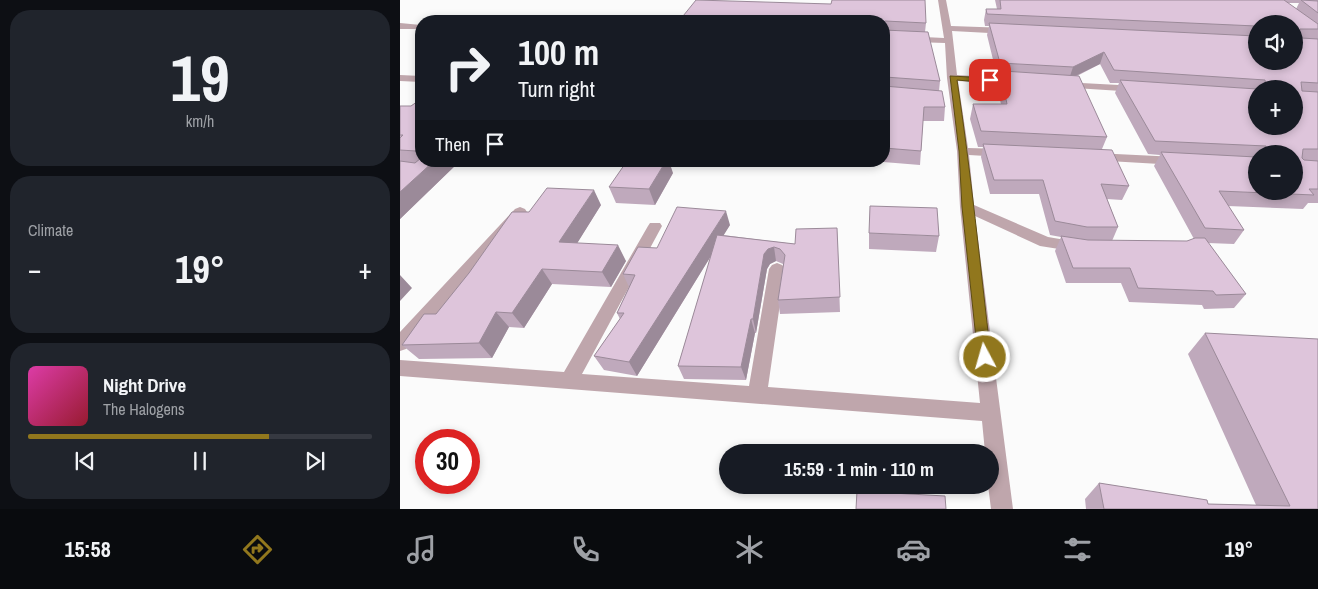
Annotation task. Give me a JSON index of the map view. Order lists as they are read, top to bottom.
{
  "page": {
    "tile": [
      ["19", "km/h"],
      "Climate"
    ],
    "map_buttons": ["+", "−"],
    "turn": ["100 m", "Turn right"],
    "then": "Then",
    "heat": ["−", "19°", "+"],
    "song": ["Night Drive", "The Halogens"],
    "limit": "30",
    "trip": "15:59 · 1 min · 110 m",
    "tabs": ["15:58", "19°"]
  }
}
